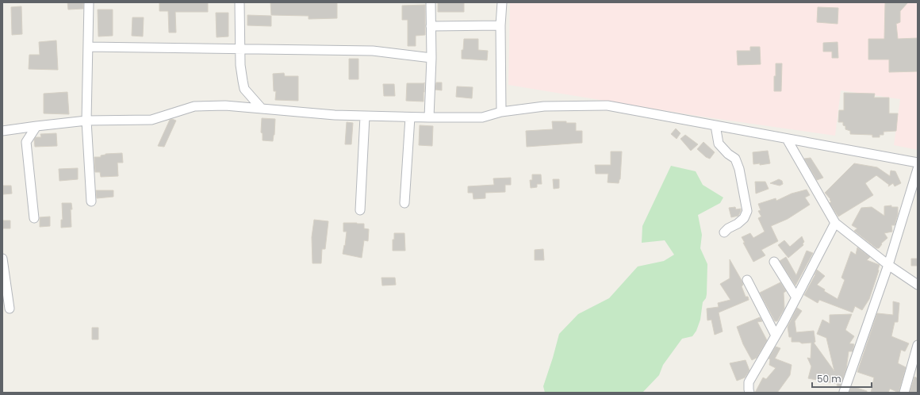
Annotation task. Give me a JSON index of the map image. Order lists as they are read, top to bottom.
{
  "scale_bar": "50 m"
}
